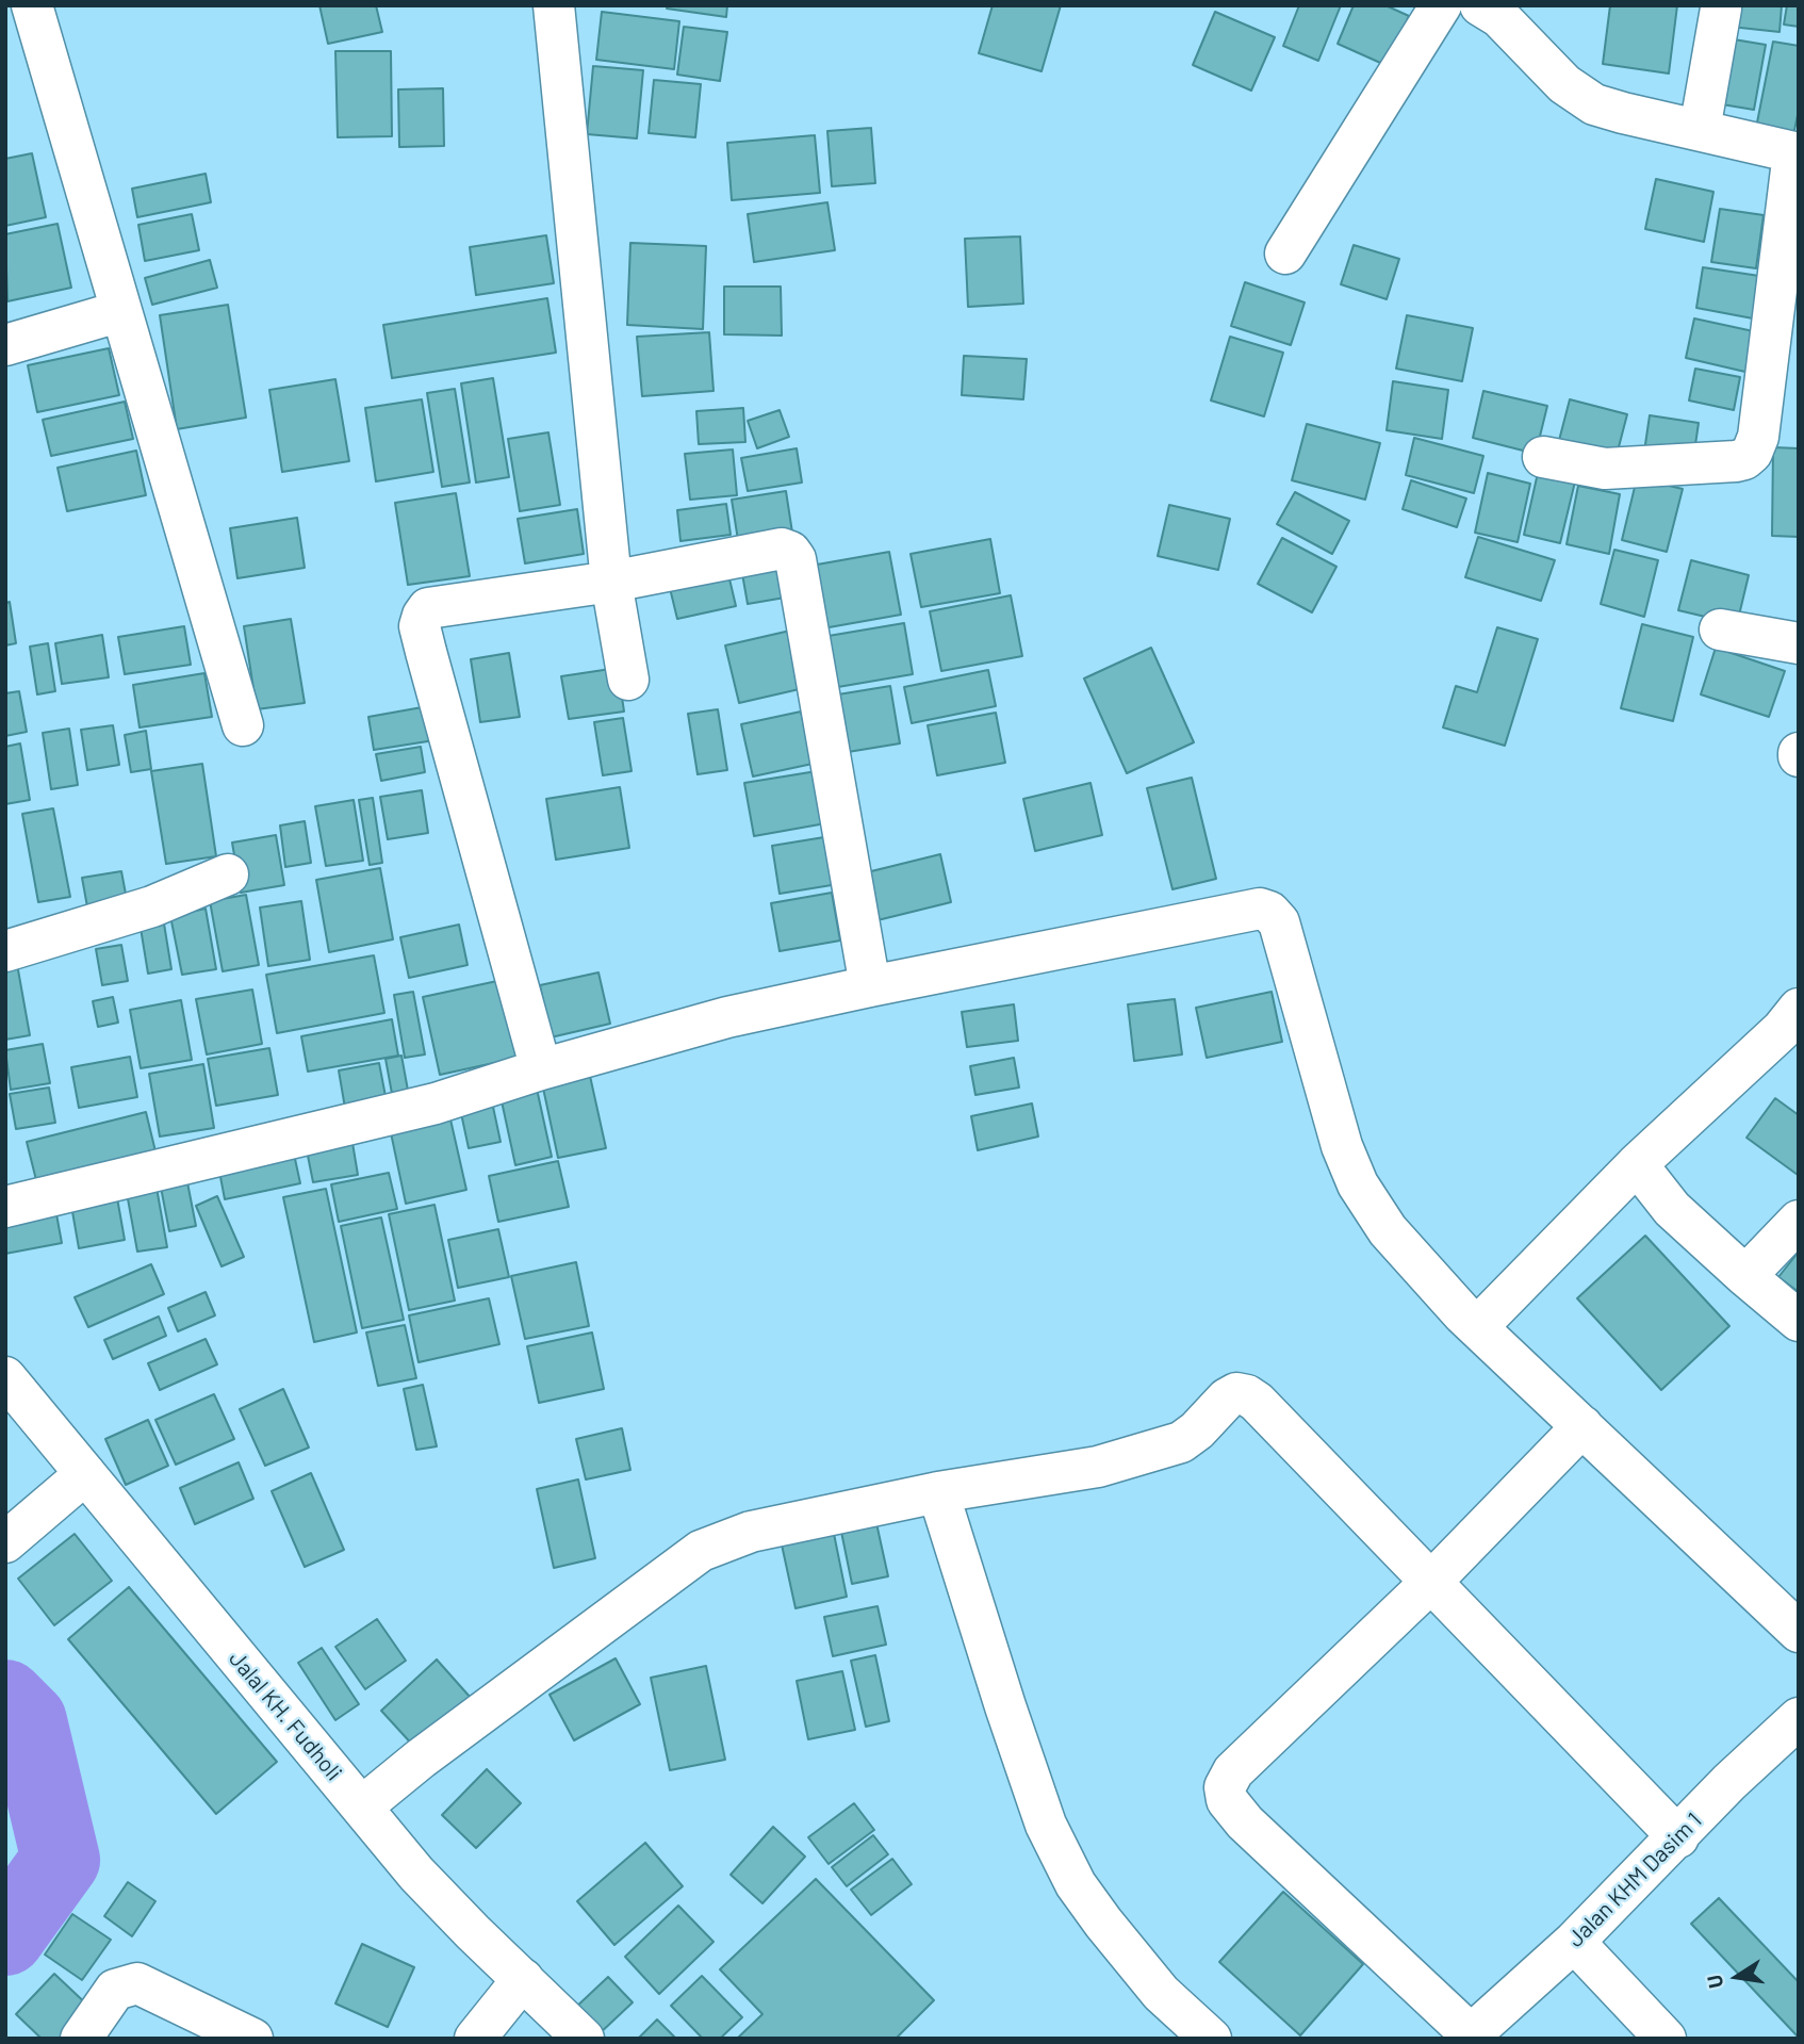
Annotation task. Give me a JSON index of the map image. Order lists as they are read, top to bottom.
{
  "streets": {
    "street": ["Jalal KH. Fudholi", "Jalan KHM Dasim 1"]
  },
  "north": "left"
}
